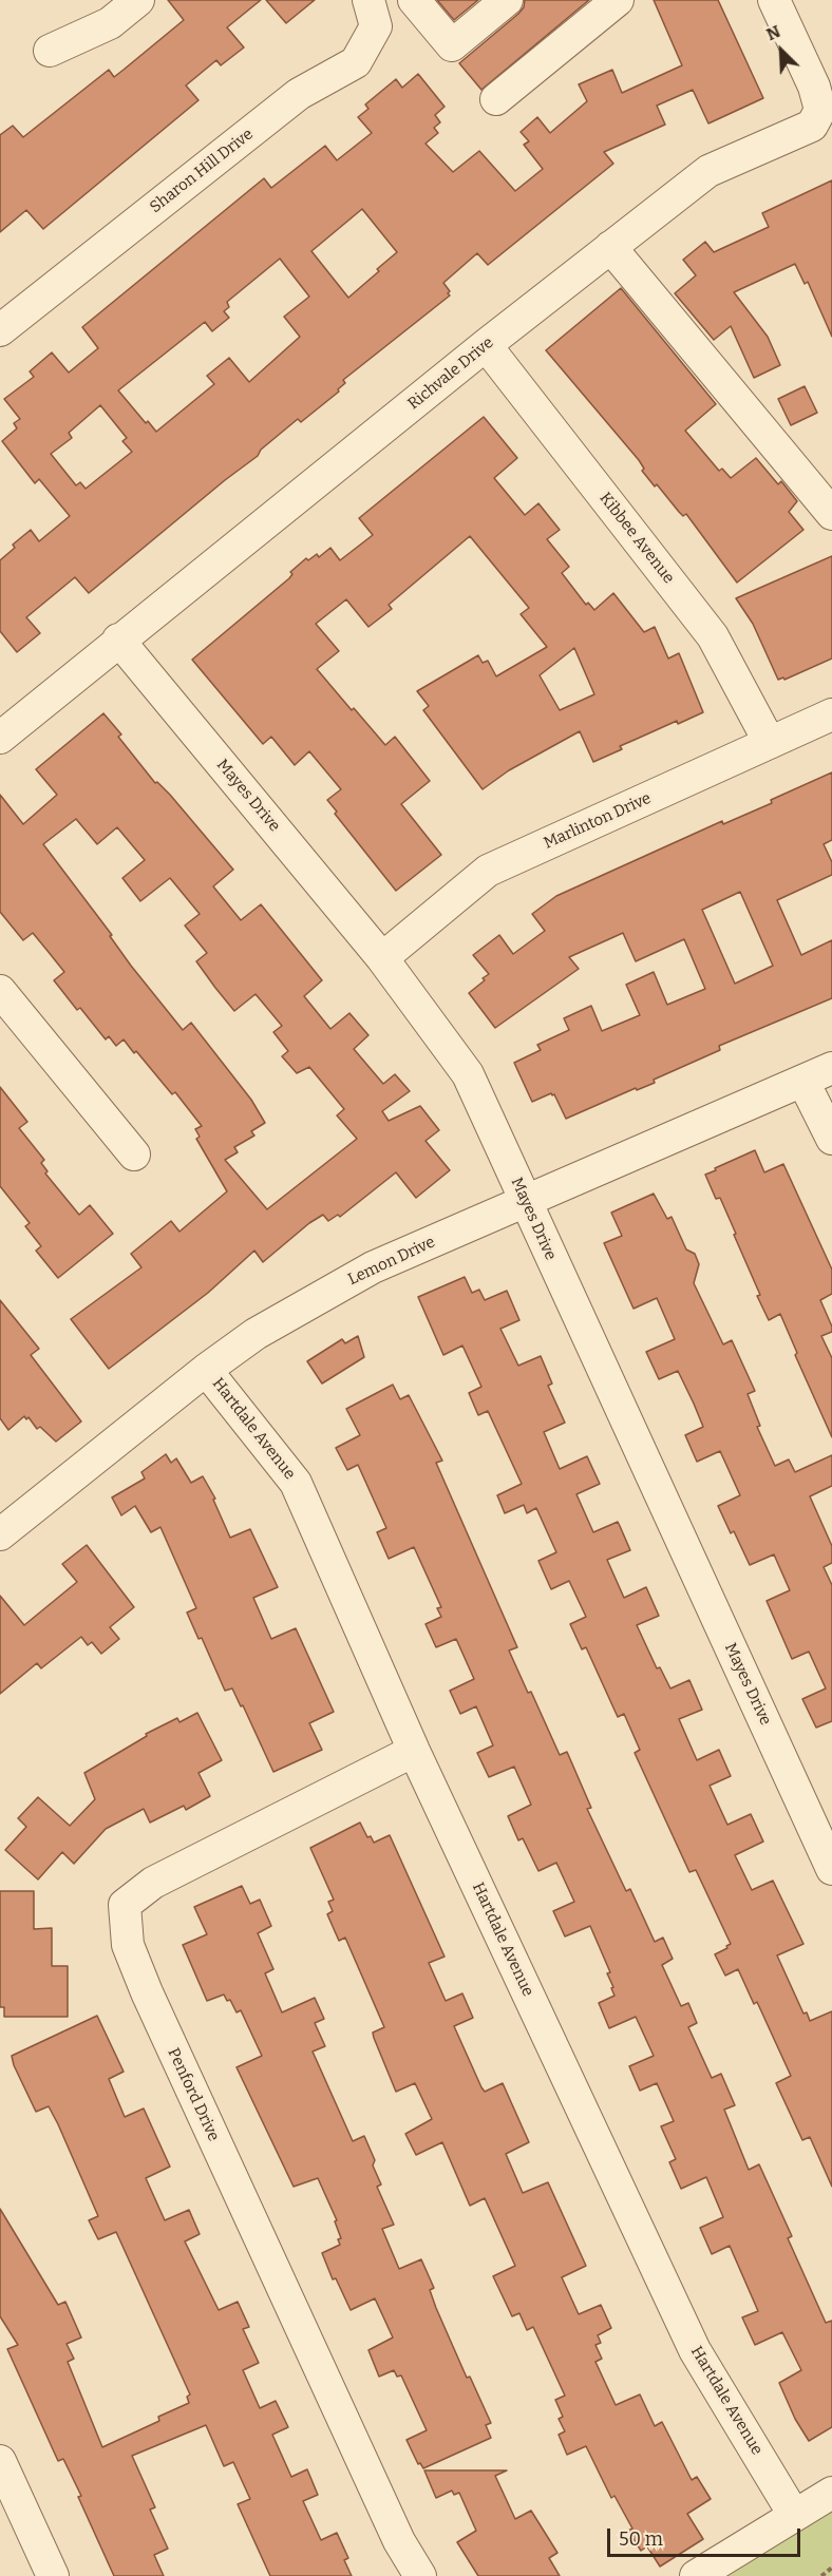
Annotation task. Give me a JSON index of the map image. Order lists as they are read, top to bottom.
{
  "streets": {
    "street": [
      "Sharon Hill Drive",
      "Richvale Drive",
      "Kibbee Avenue",
      "Mayes Drive",
      "Marlinton Drive",
      "Lemon Drive",
      "Hartdale Avenue",
      "Penford Drive"
    ]
  },
  "crossings": [
    ["Richvale Drive", "Kibbee Avenue"],
    ["Richvale Drive", "Mayes Drive"],
    ["Kibbee Avenue", "Marlinton Drive"],
    ["Mayes Drive", "Marlinton Drive"],
    ["Mayes Drive", "Lemon Drive"],
    ["Lemon Drive", "Hartdale Avenue"],
    ["Hartdale Avenue", "Penford Drive"]
  ],
  "scale_bar": "50 m",
  "north": "top left"
}
